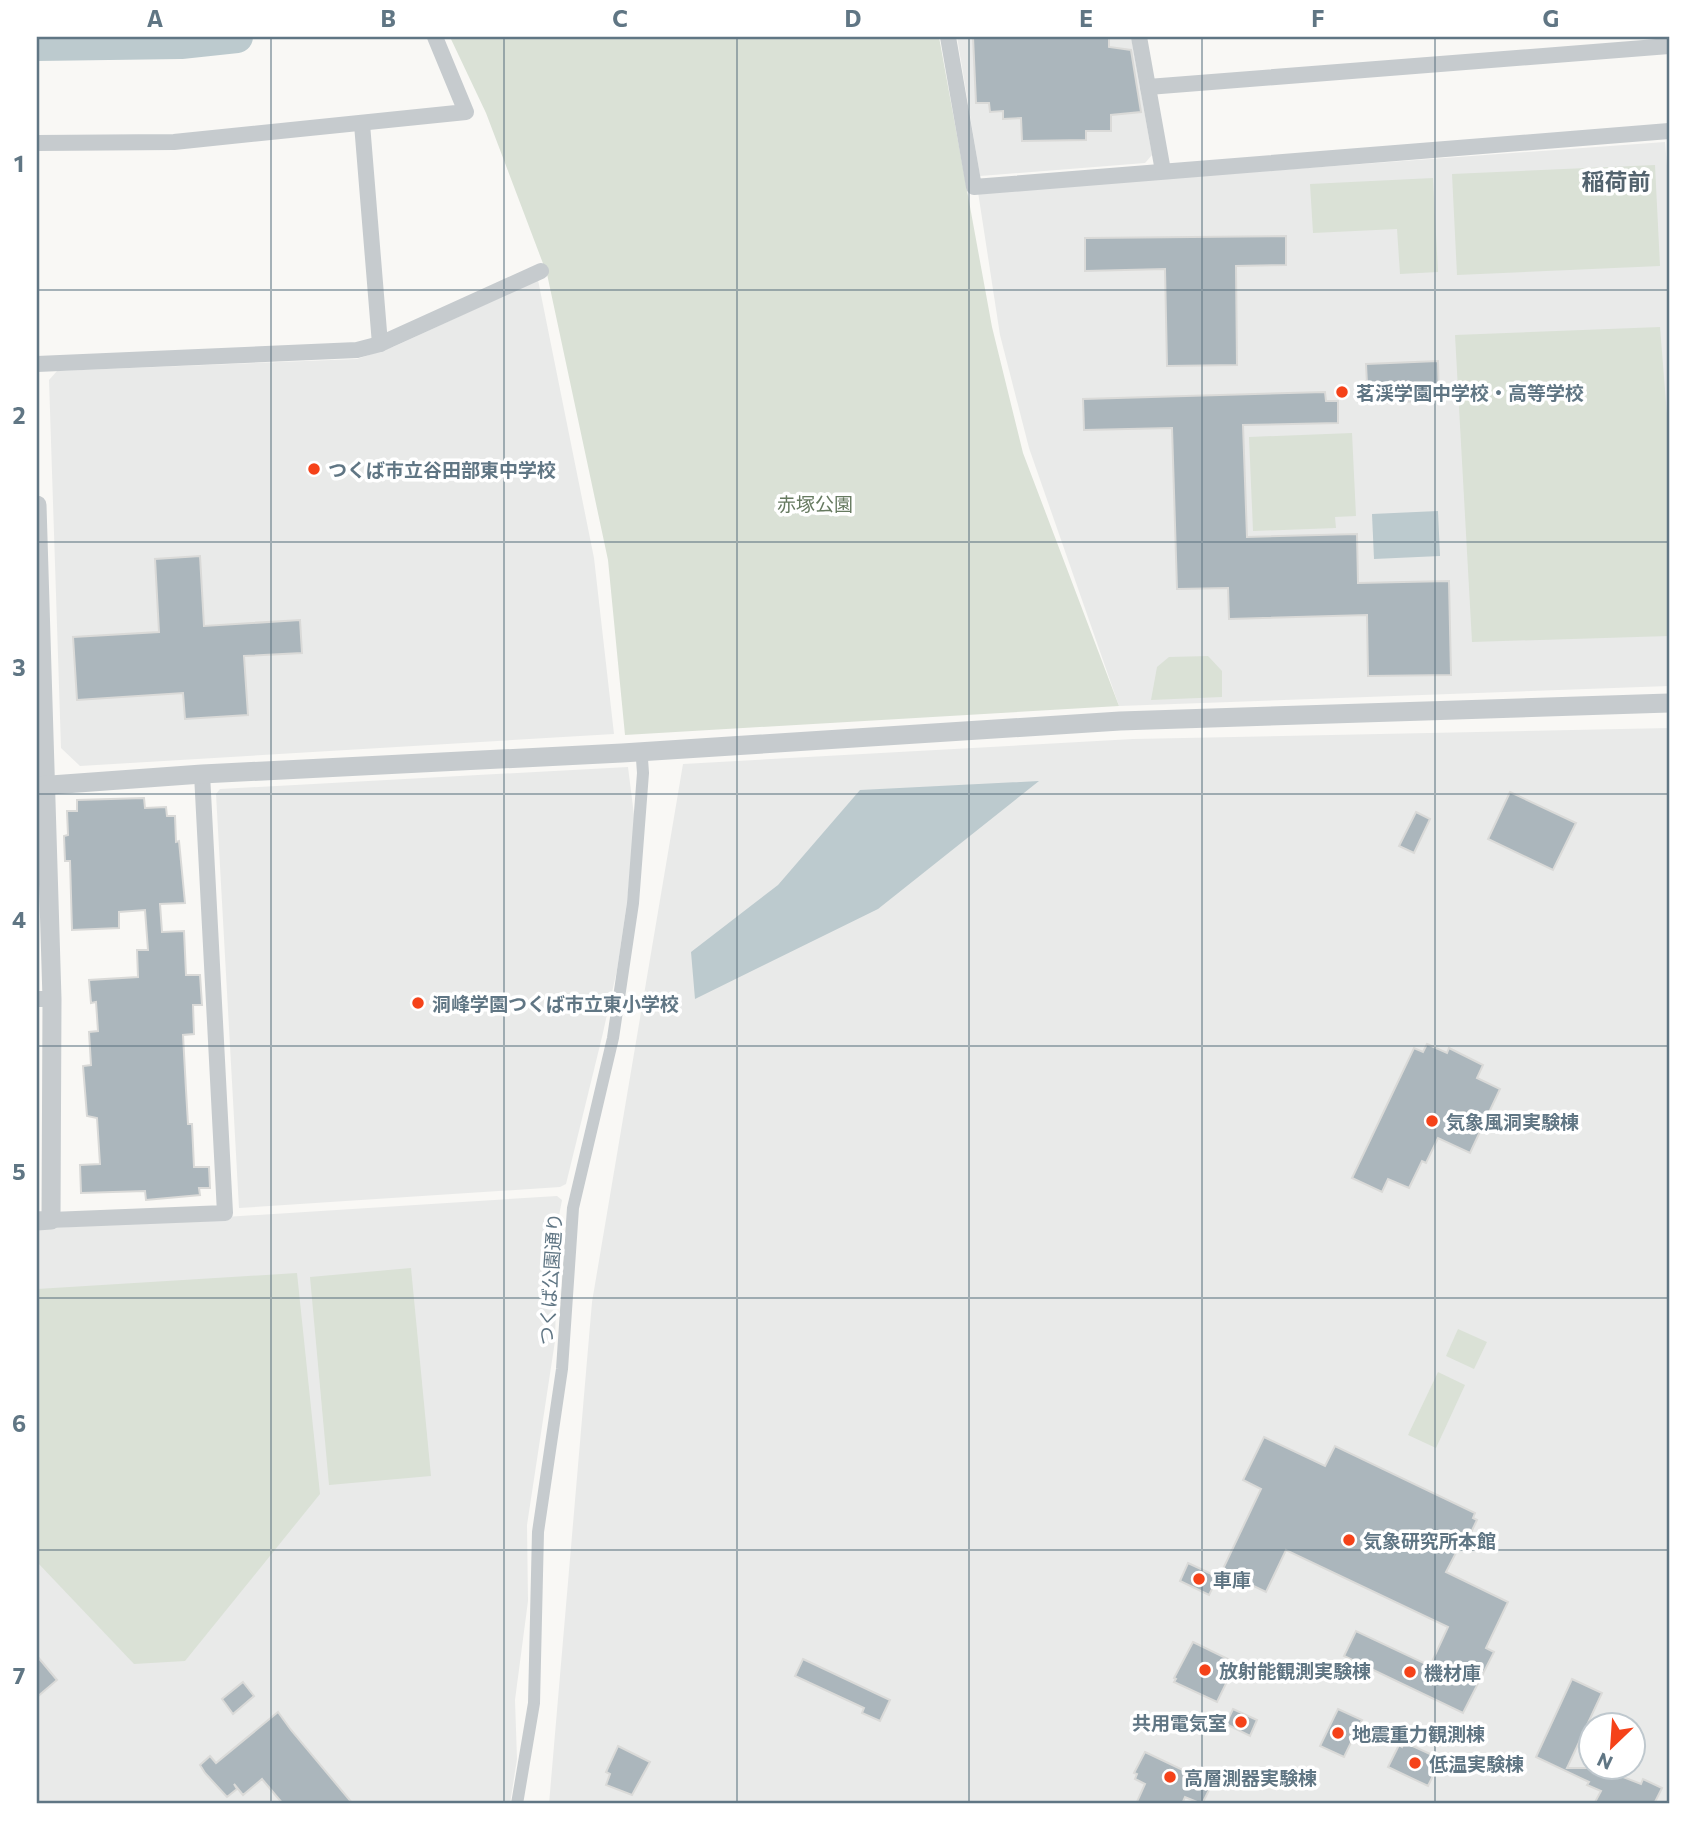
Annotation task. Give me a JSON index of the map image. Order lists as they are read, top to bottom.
{
  "streets": {
    "street": ["つくば公園通り"]
  },
  "districts": ["稲荷前"],
  "parks": ["赤塚公園"],
  "places": [
    "茗渓学園中学校・高等学校",
    "つくば市立谷田部東中学校",
    "洞峰学園つくば市立東小学校",
    "気象風洞実験棟",
    "気象研究所本館",
    "車庫",
    "放射能観測実験棟",
    "機材庫",
    "共用電気室",
    "地震重力観測棟",
    "低温実験棟",
    "高層測器実験棟"
  ],
  "north": "bottom left",
  "grid": {
    "columns": [
      "A",
      "B",
      "C",
      "D",
      "E",
      "F",
      "G"
    ],
    "rows": [
      "1",
      "2",
      "3",
      "4",
      "5",
      "6",
      "7"
    ]
  }
}
